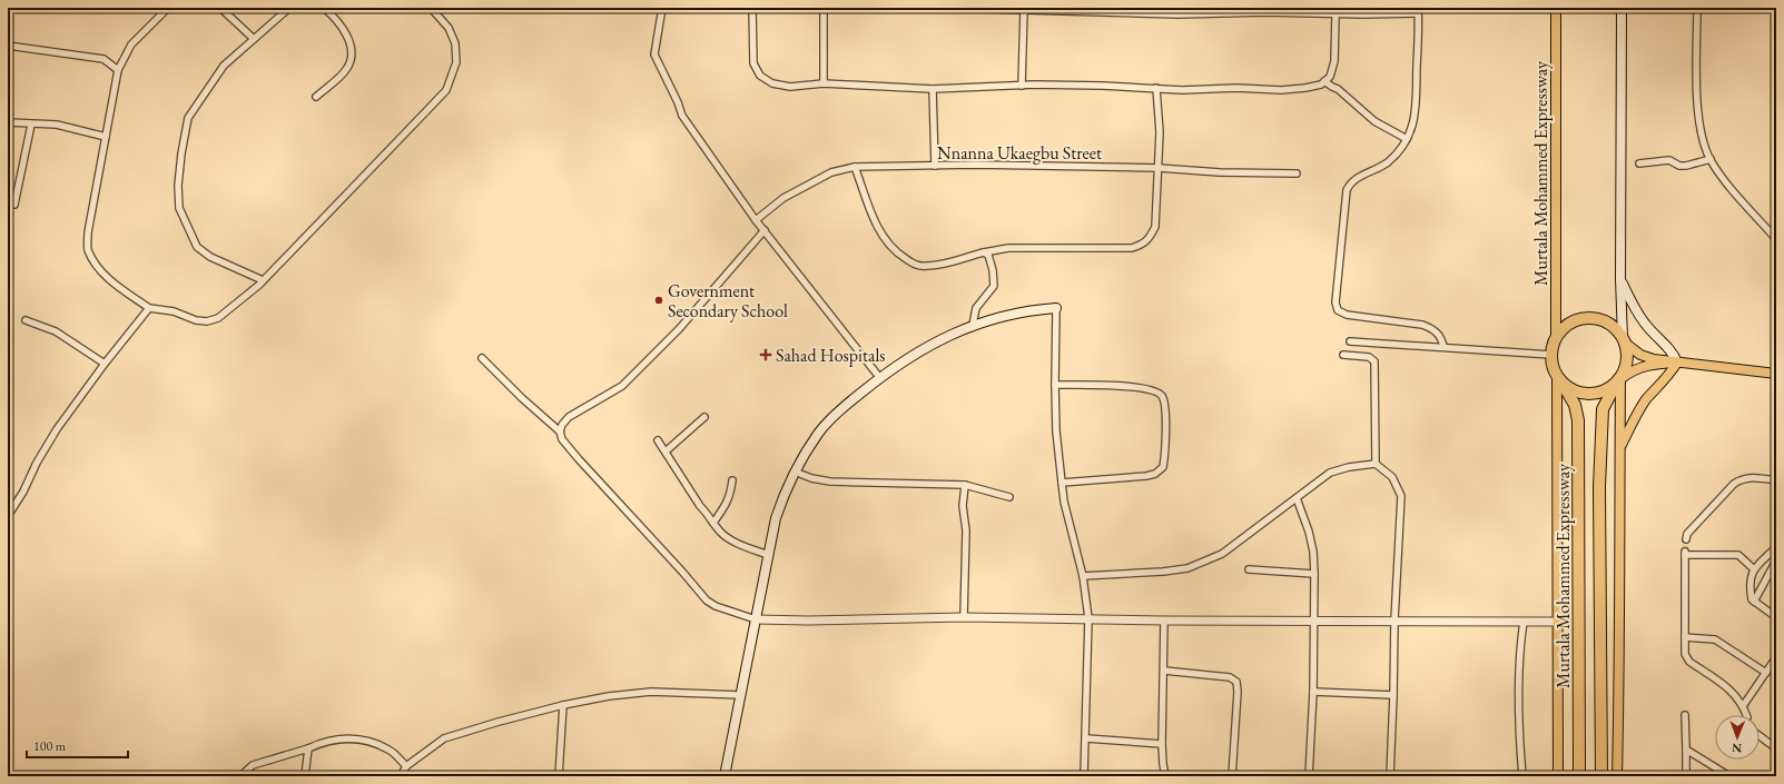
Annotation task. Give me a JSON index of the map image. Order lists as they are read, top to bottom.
{
  "streets": {
    "highway": ["Murtala Mohammed Expressway"],
    "street": ["Nnanna Ukaegbu Street"]
  },
  "places": {
    "other": ["Government Secondary School"],
    "health": ["Sahad Hospitals"]
  },
  "scale_bar": "100 m",
  "north": "bottom"
}
